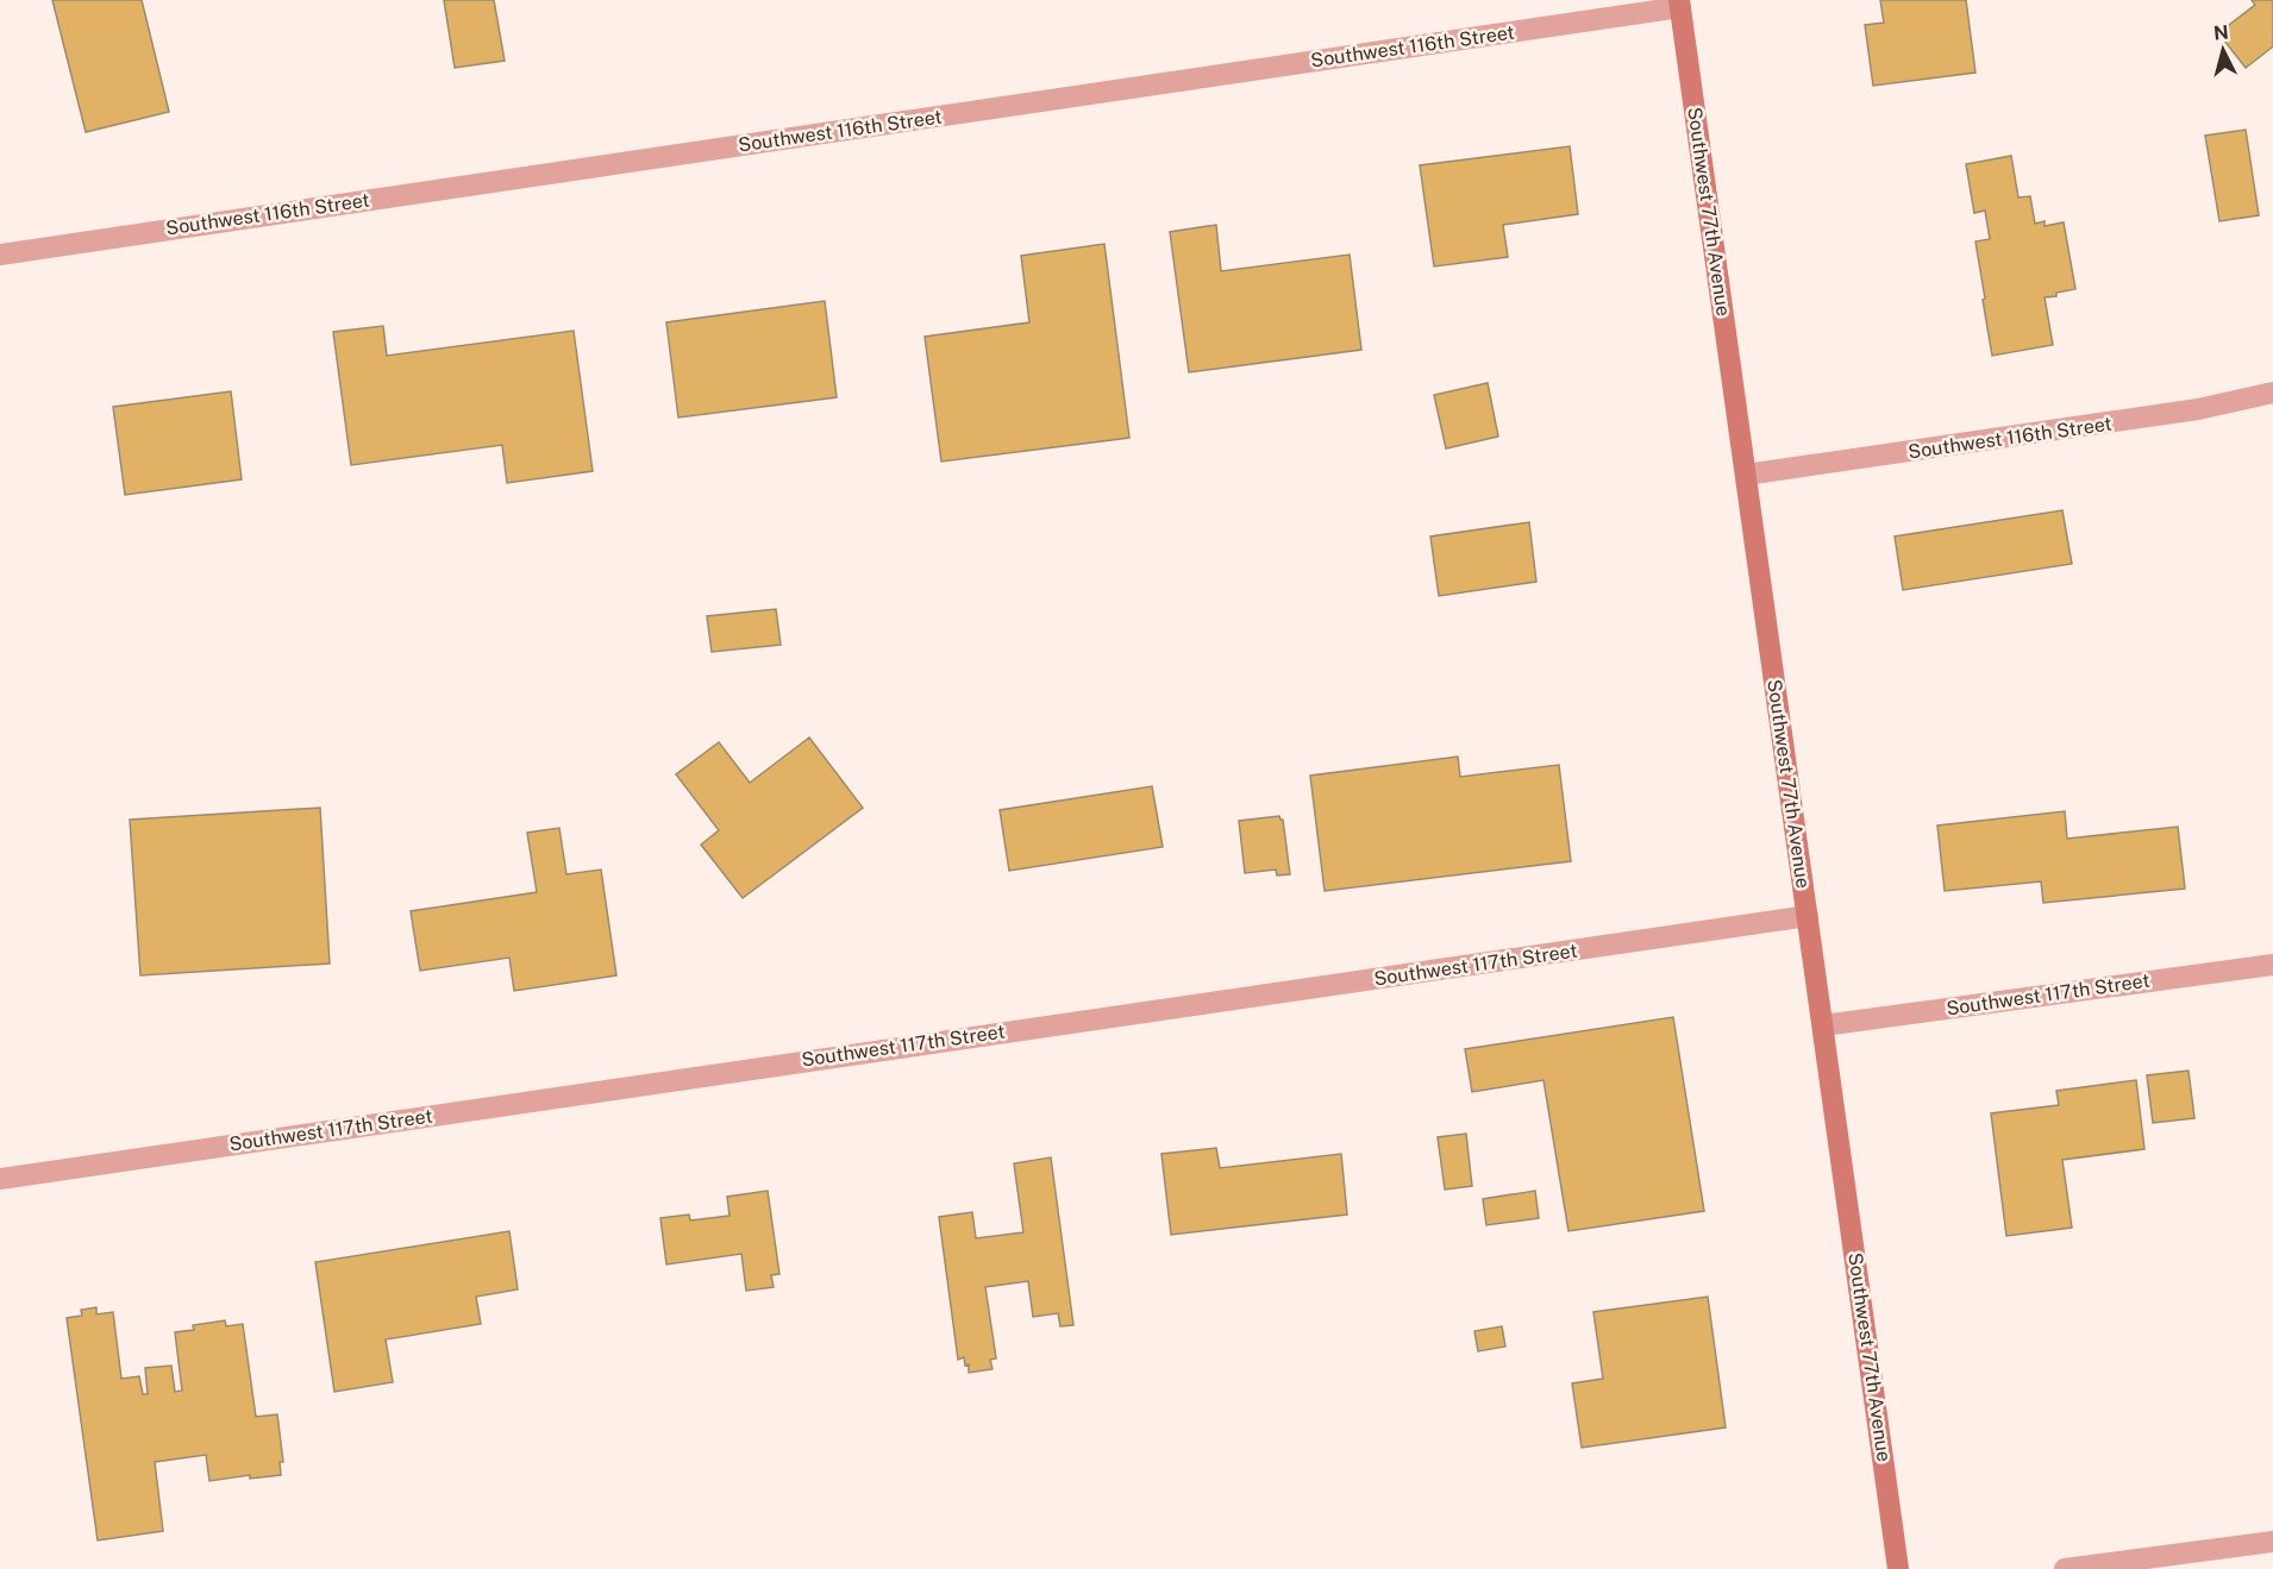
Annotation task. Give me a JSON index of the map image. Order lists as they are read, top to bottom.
{
  "streets": {
    "street": ["Southwest 116th Street", "Southwest 77th Avenue", "Southwest 117th Street"]
  },
  "crossings": [
    ["Southwest 116th Street", "Southwest 77th Avenue"],
    ["Southwest 77th Avenue", "Southwest 117th Street"]
  ],
  "north": "top"
}
